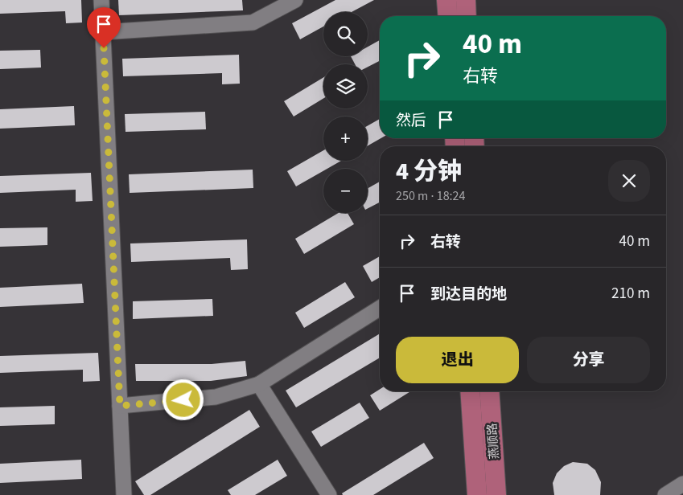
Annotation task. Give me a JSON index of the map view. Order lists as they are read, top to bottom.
{
  "streets": {
    "main road": ["燕顺路"]
  },
  "page": {
    "map_buttons": ["+", "−"],
    "turn": ["40 m", "右转"],
    "then": "然后",
    "heading": ["4 分钟", "250 m · 18:24"],
    "list": [
      {
        "name": "右转",
        "value": "40 m"
      },
      {
        "name": "到达目的地",
        "value": "210 m"
      }
    ],
    "buttons": ["退出", "分享"]
  }
}
